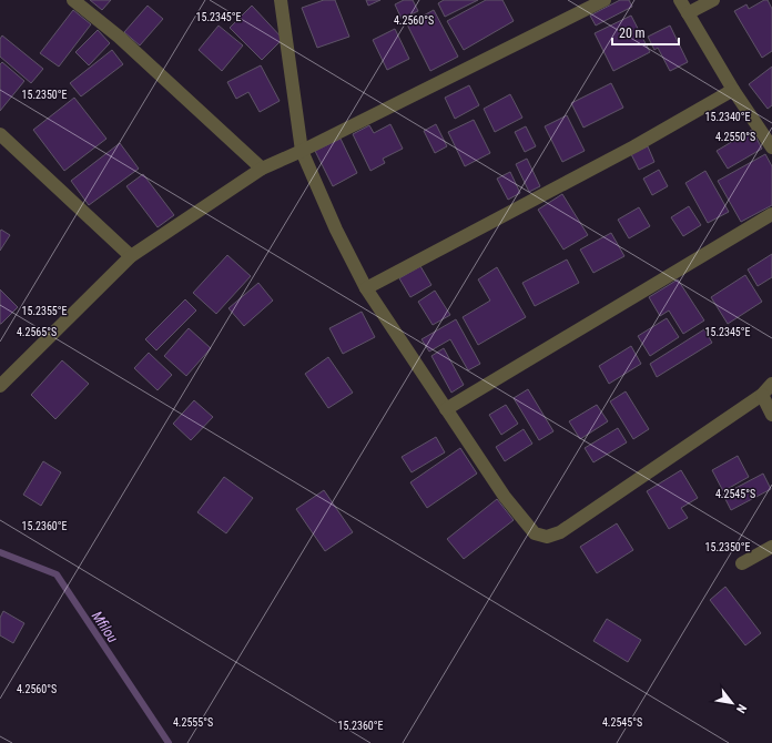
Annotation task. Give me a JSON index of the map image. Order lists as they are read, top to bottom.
{
  "water": ["Mfilou"],
  "scale_bar": "20 m",
  "north": "bottom right",
  "coordinates": [
    "15.2345°E",
    "4.2560°S",
    "15.2350°E",
    "15.2340°E",
    "4.2550°S",
    "15.2355°E",
    "4.2565°S",
    "4.2545°S",
    "15.2360°E",
    "4.2555°S"
  ]
}
